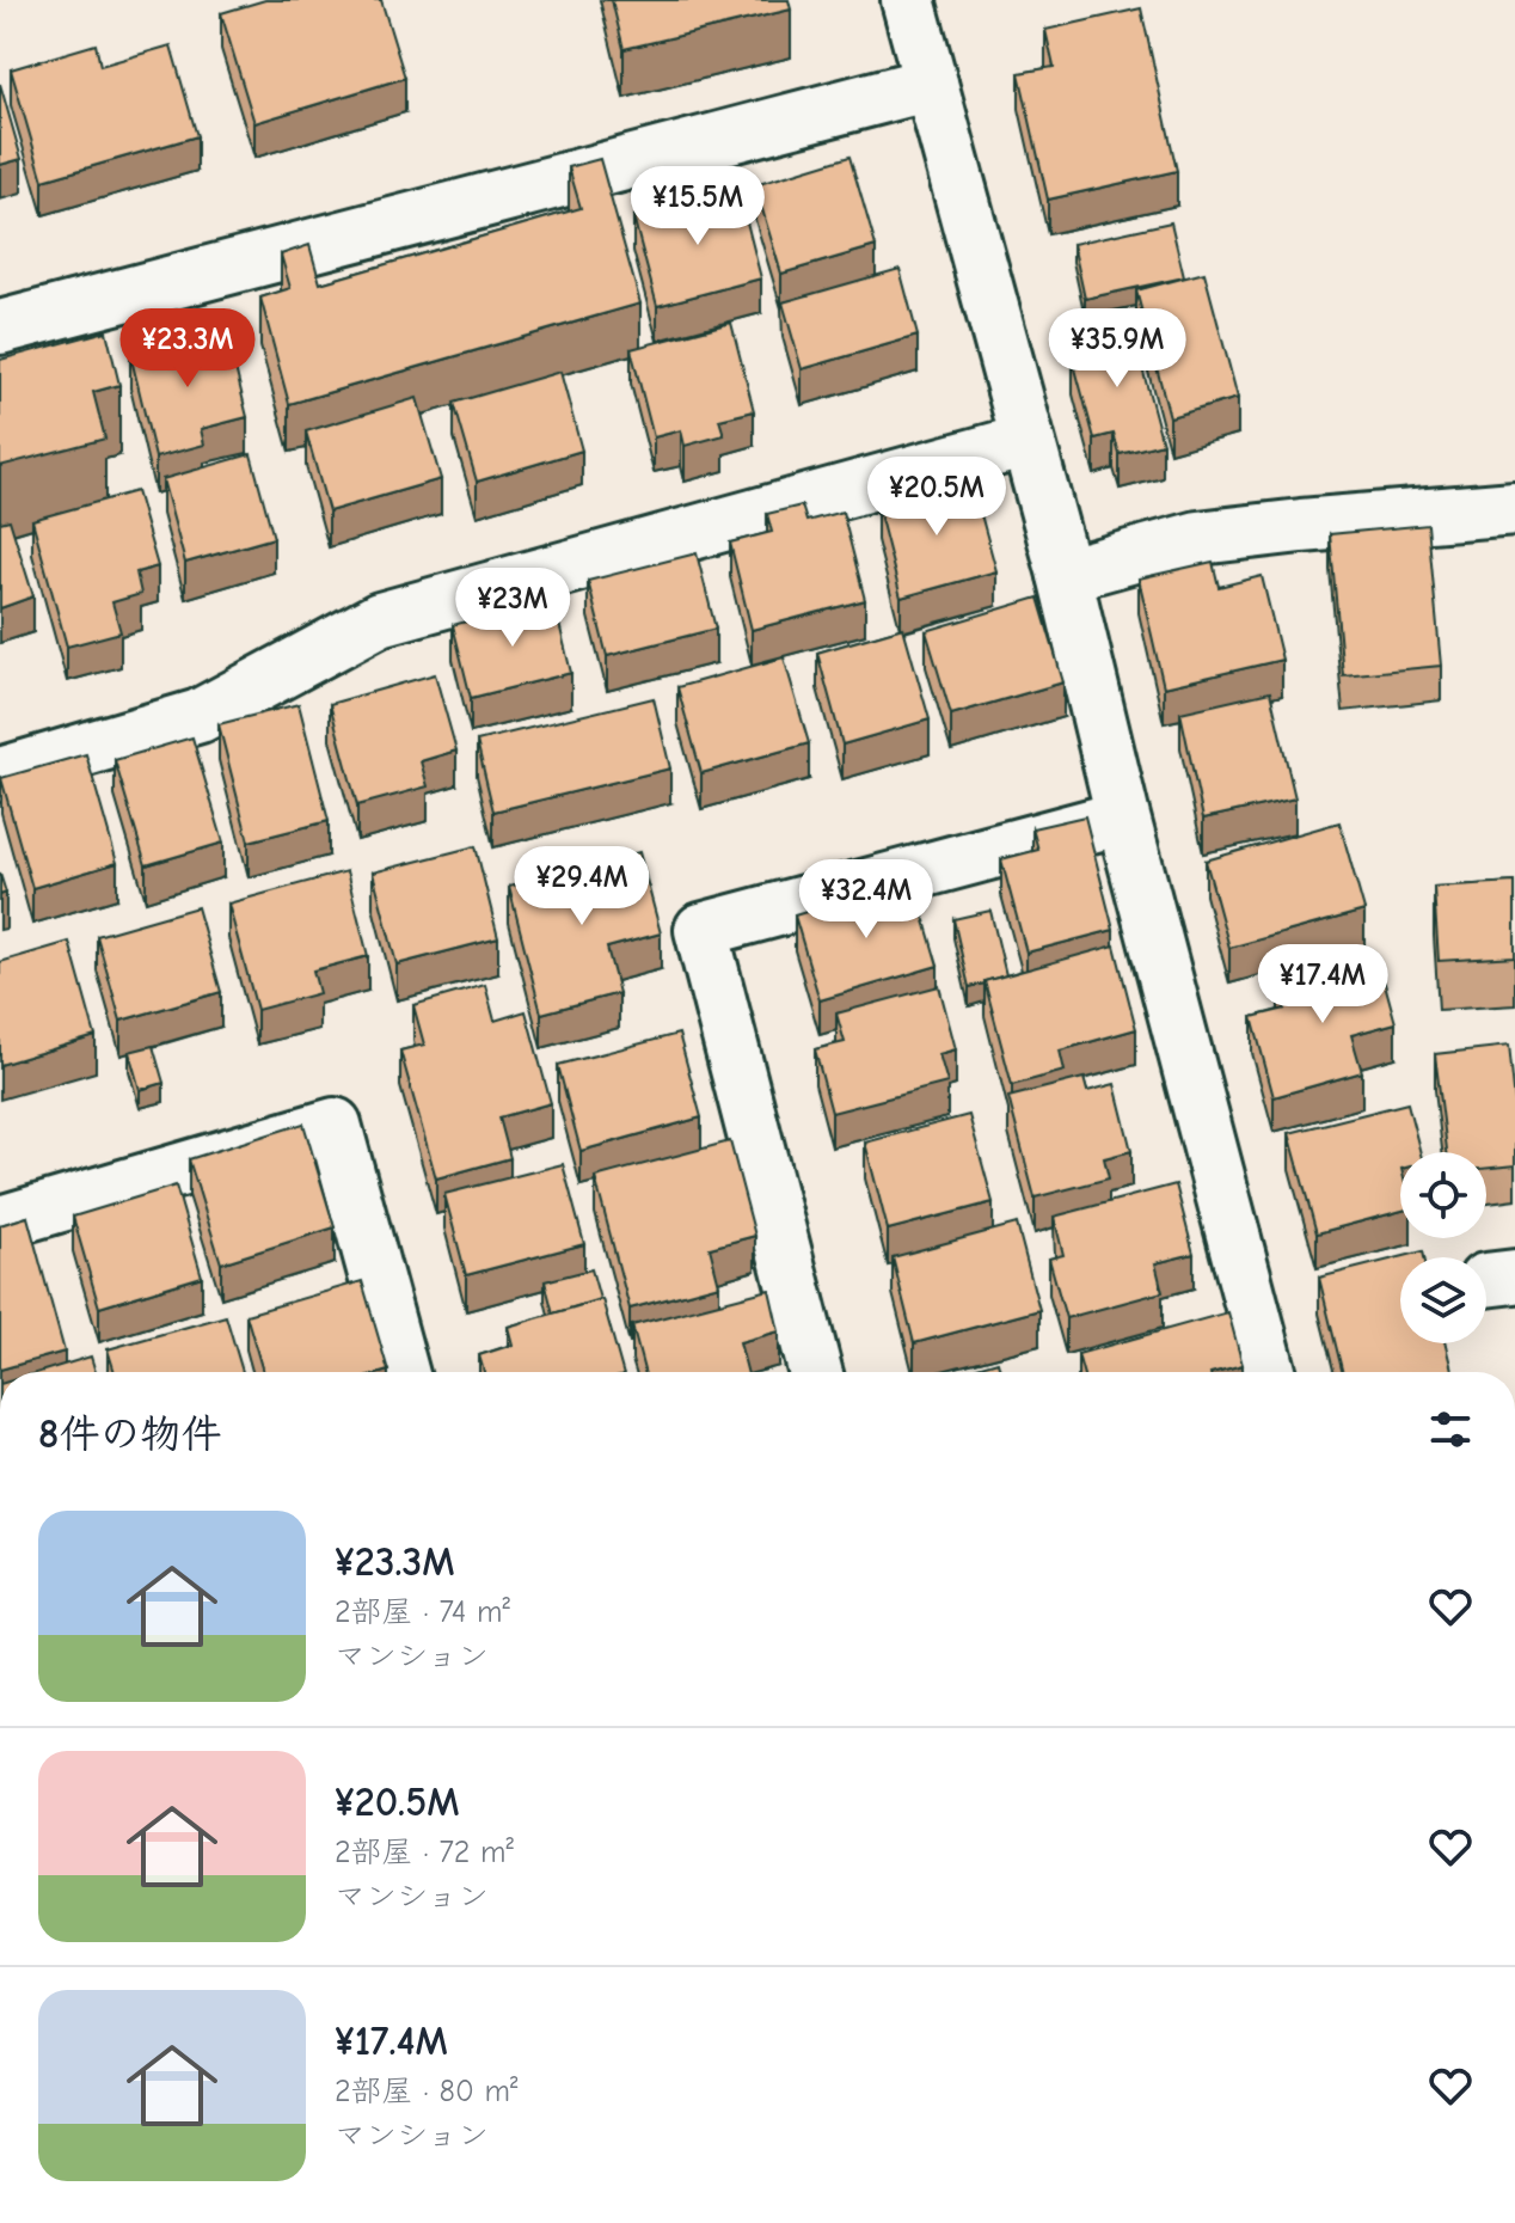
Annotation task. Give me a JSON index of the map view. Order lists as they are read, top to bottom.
{
  "page": {
    "price": [
      "¥15.5M",
      "¥23.3M",
      "¥35.9M",
      "¥20.5M",
      "¥23M",
      "¥29.4M",
      "¥32.4M",
      "¥17.4M"
    ],
    "heading": "8件の物件",
    "list": [
      {
        "name": "¥23.3M",
        "note": "2部屋 · 74 m² · マンション"
      },
      {
        "name": "¥20.5M",
        "note": "2部屋 · 72 m² · マンション"
      },
      {
        "name": "¥17.4M",
        "note": "2部屋 · 80 m² · マンション"
      }
    ]
  }
}
